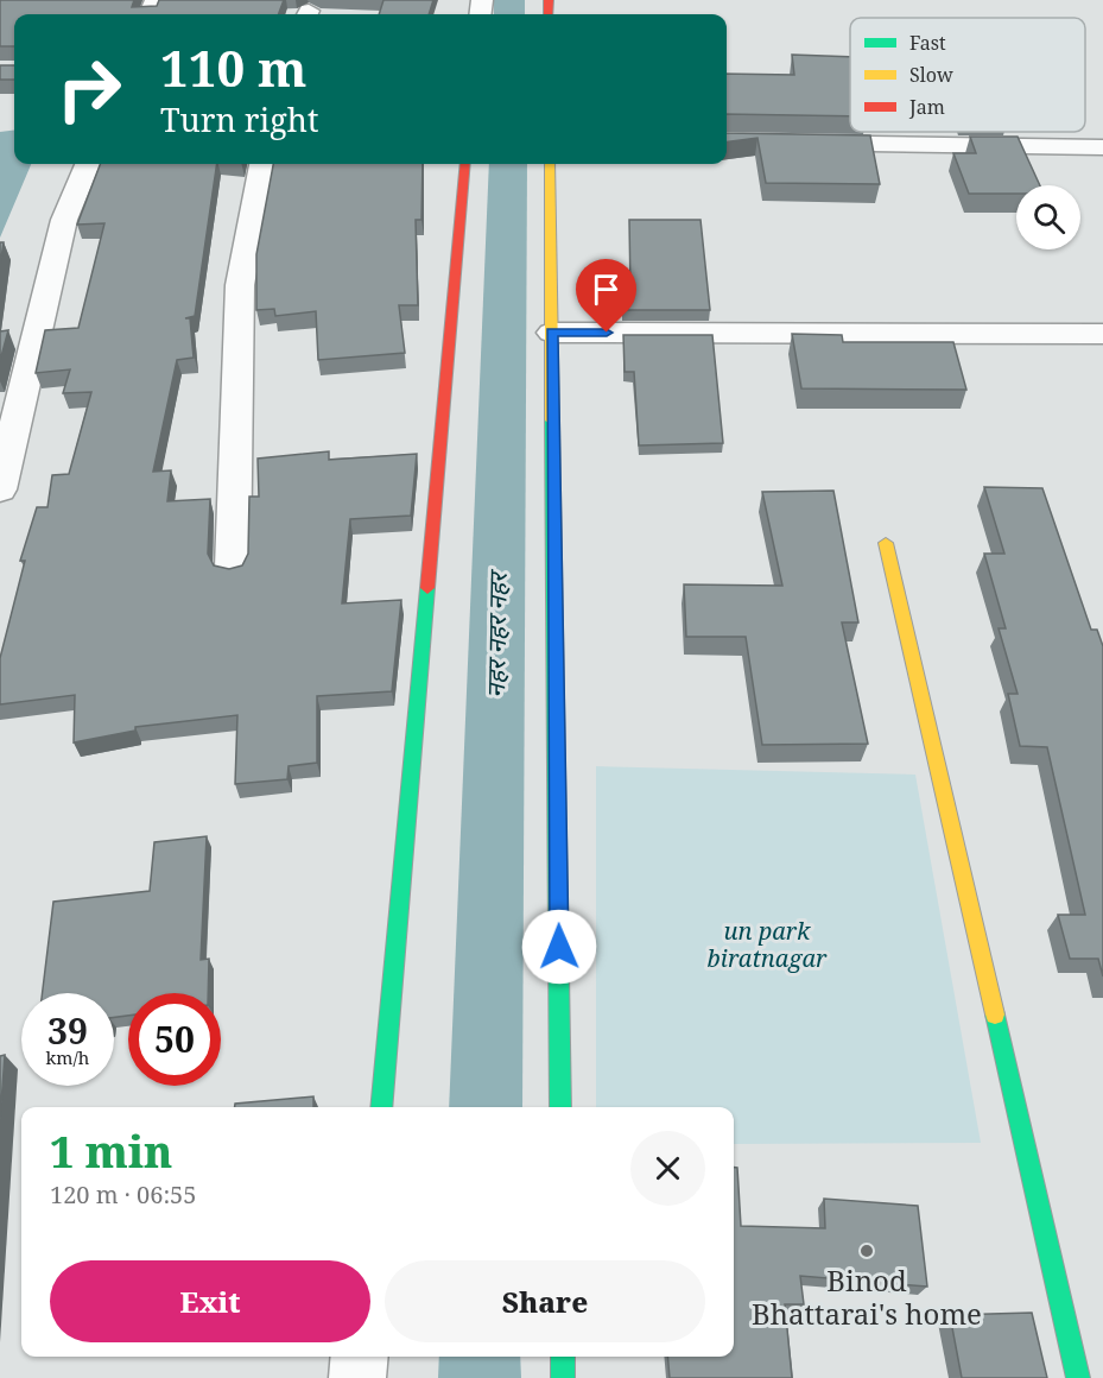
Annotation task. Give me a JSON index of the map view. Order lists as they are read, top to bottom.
{
  "water": ["नहर नहर नहर"],
  "parks": ["un park biratnagar"],
  "places": ["Binod Bhattarai's home"],
  "legend": ["Fast", "Slow", "Jam"],
  "page": {
    "turn": ["110 m", "Turn right"],
    "speed": "39 km/h",
    "limit": "50",
    "heading": ["1 min", "120 m · 06:55"],
    "buttons": ["Exit", "Share"]
  }
}
